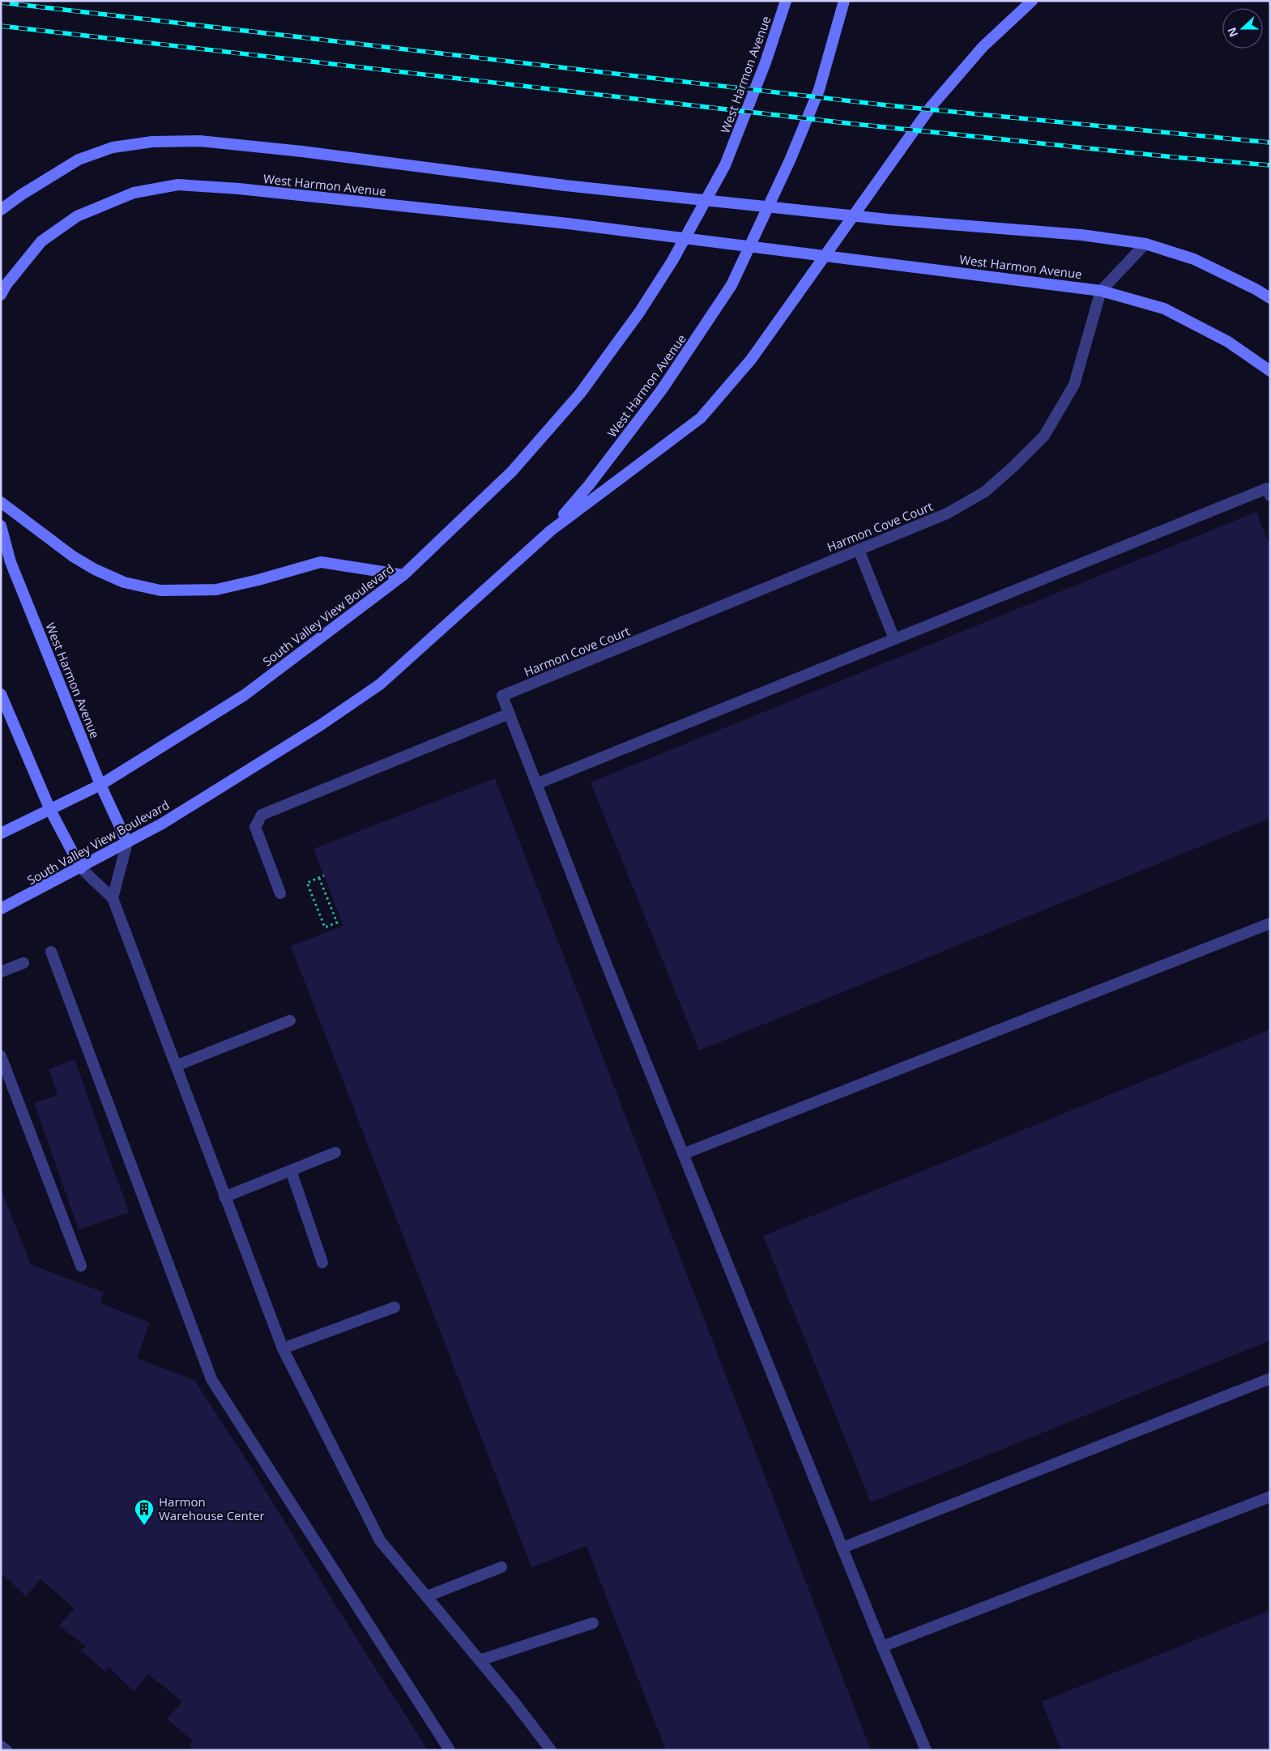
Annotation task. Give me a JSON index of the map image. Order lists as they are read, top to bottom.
{
  "streets": {
    "main road": ["West Harmon Avenue", "South Valley View Boulevard"],
    "street": ["Harmon Cove Court"]
  },
  "crossings": [
    ["West Harmon Avenue", "Harmon Cove Court"],
    ["West Harmon Avenue", "South Valley View Boulevard"]
  ],
  "places": {
    "building": ["Harmon Warehouse Center"]
  },
  "north": "left"
}
